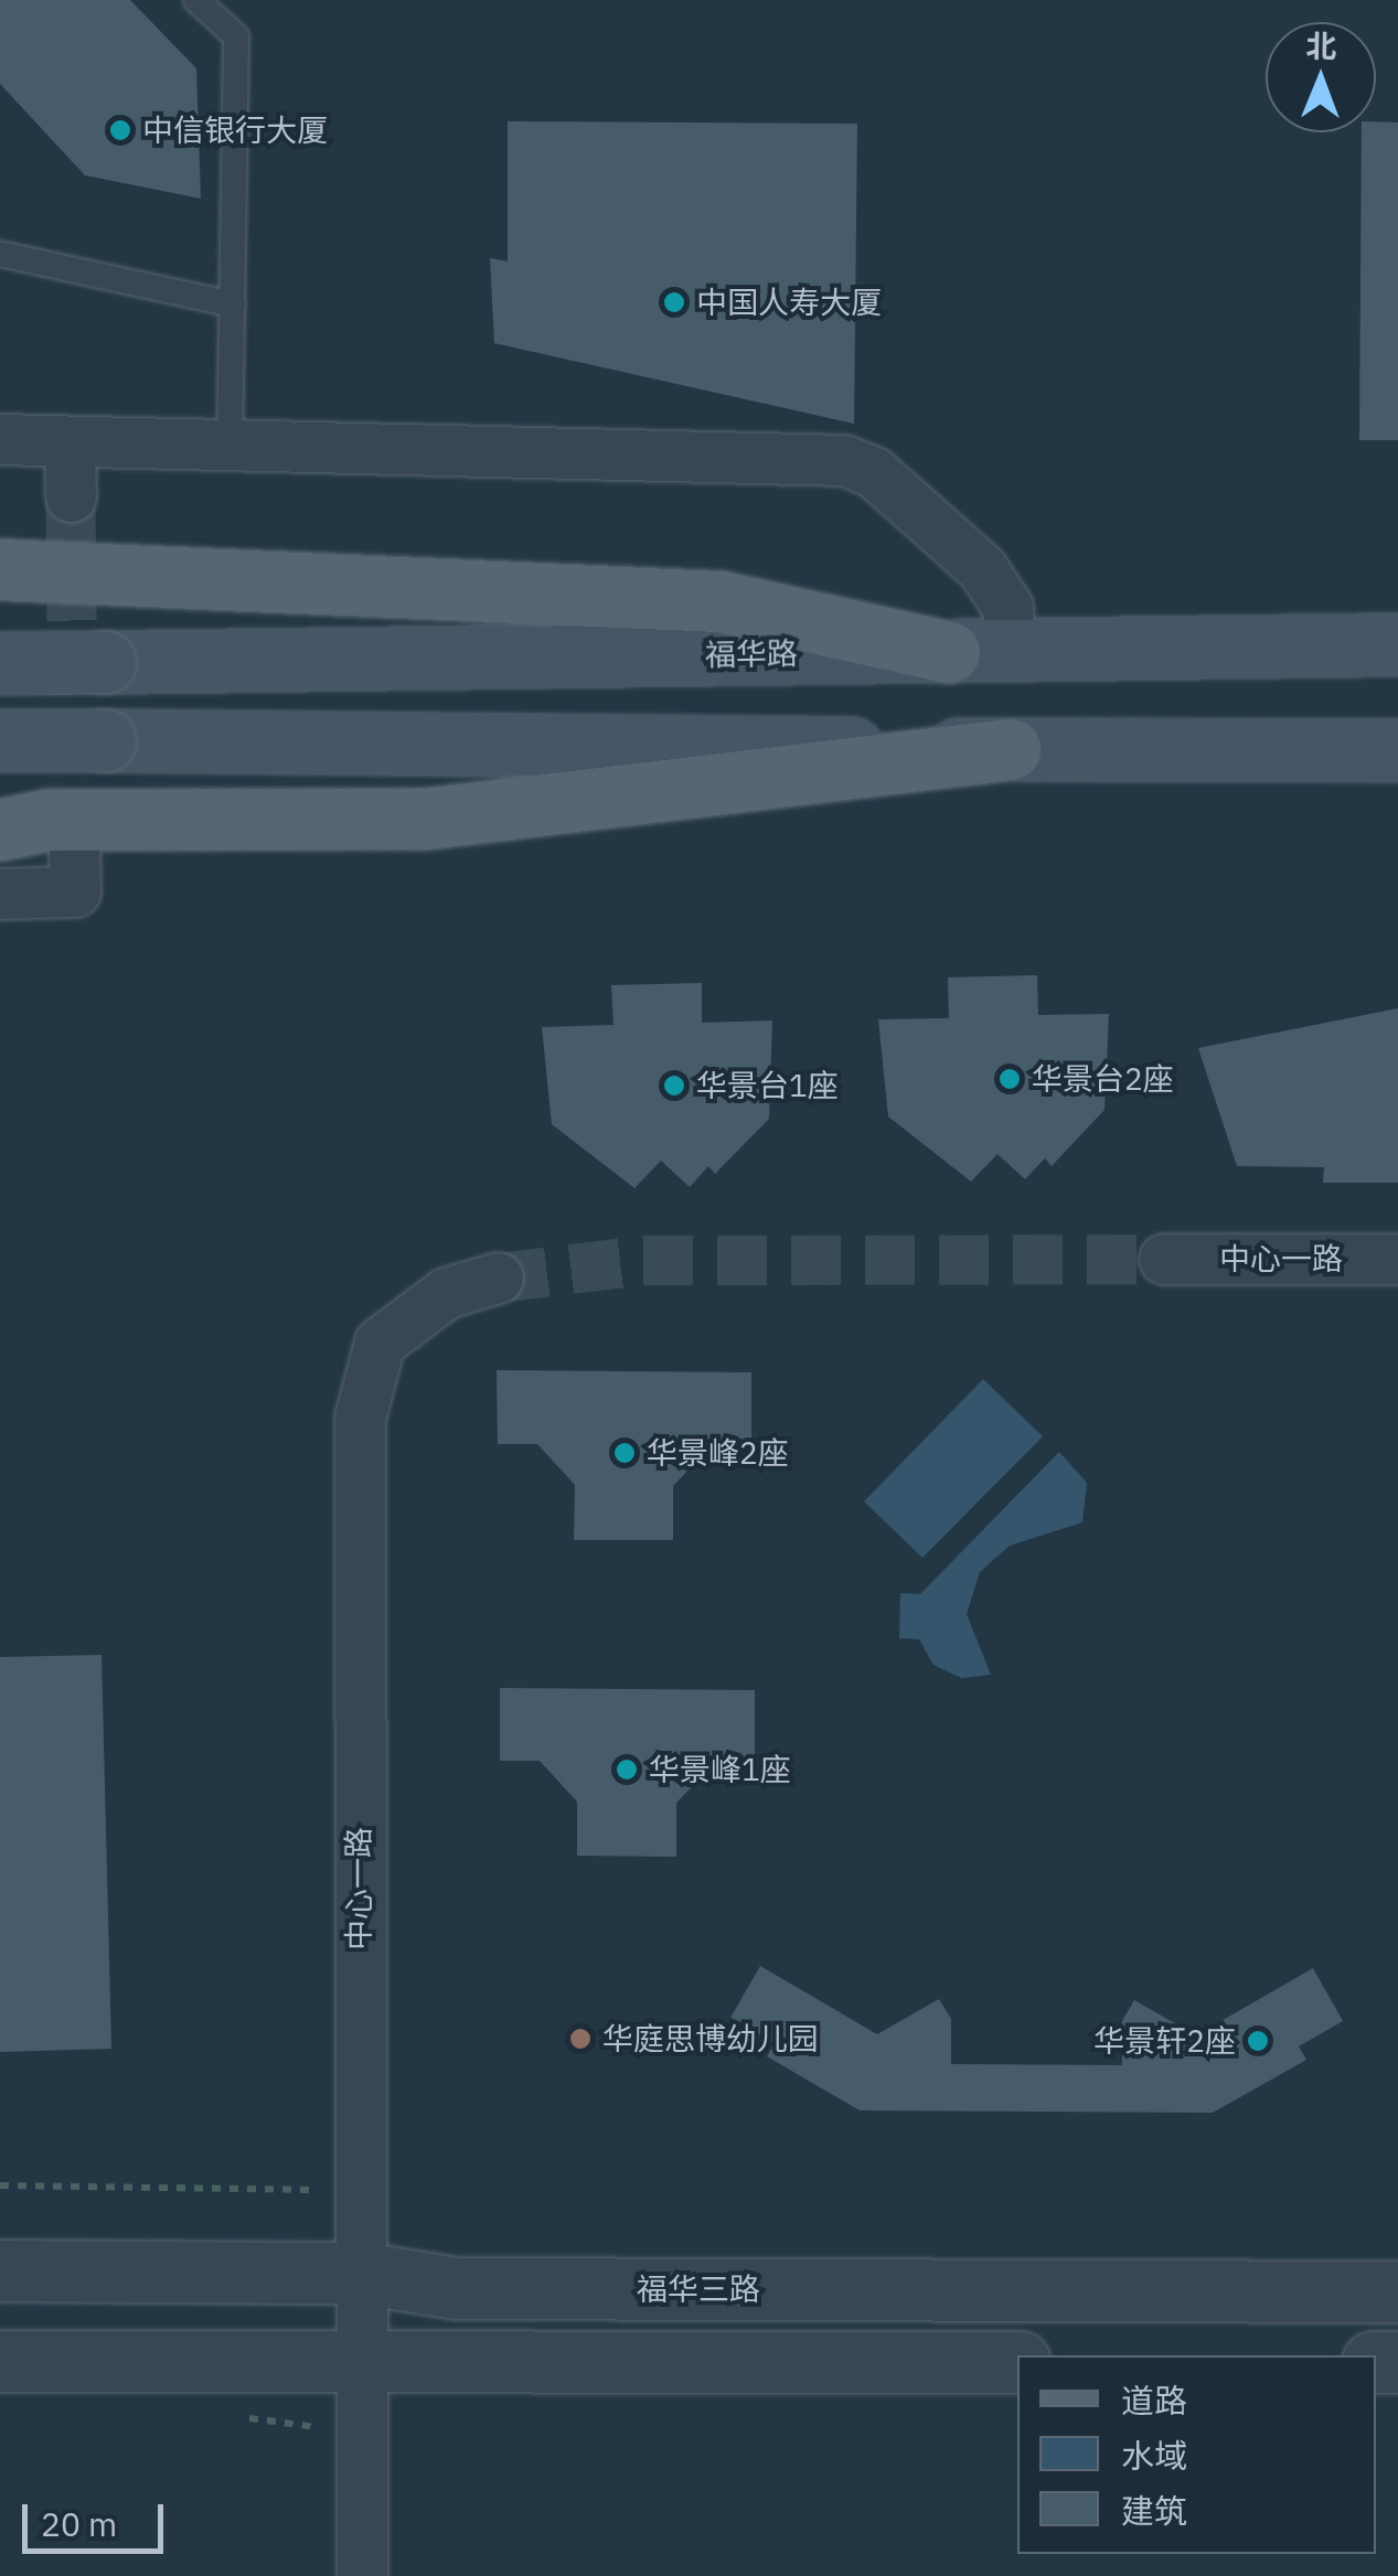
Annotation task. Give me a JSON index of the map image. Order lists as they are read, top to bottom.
{
  "streets": {
    "main road": ["福华路"],
    "street": ["中心一路", "福华三路"]
  },
  "crossings": [
    ["中心一路", "福华三路"]
  ],
  "places": [
    "中信银行大厦",
    "中国人寿大厦",
    "华景台2座",
    "华景台1座",
    "华景峰2座",
    "华景峰1座",
    "华庭思博幼儿园",
    "华景轩2座"
  ],
  "legend": ["道路", "水域", "建筑"],
  "scale_bar": "20 m",
  "north": "top"
}
